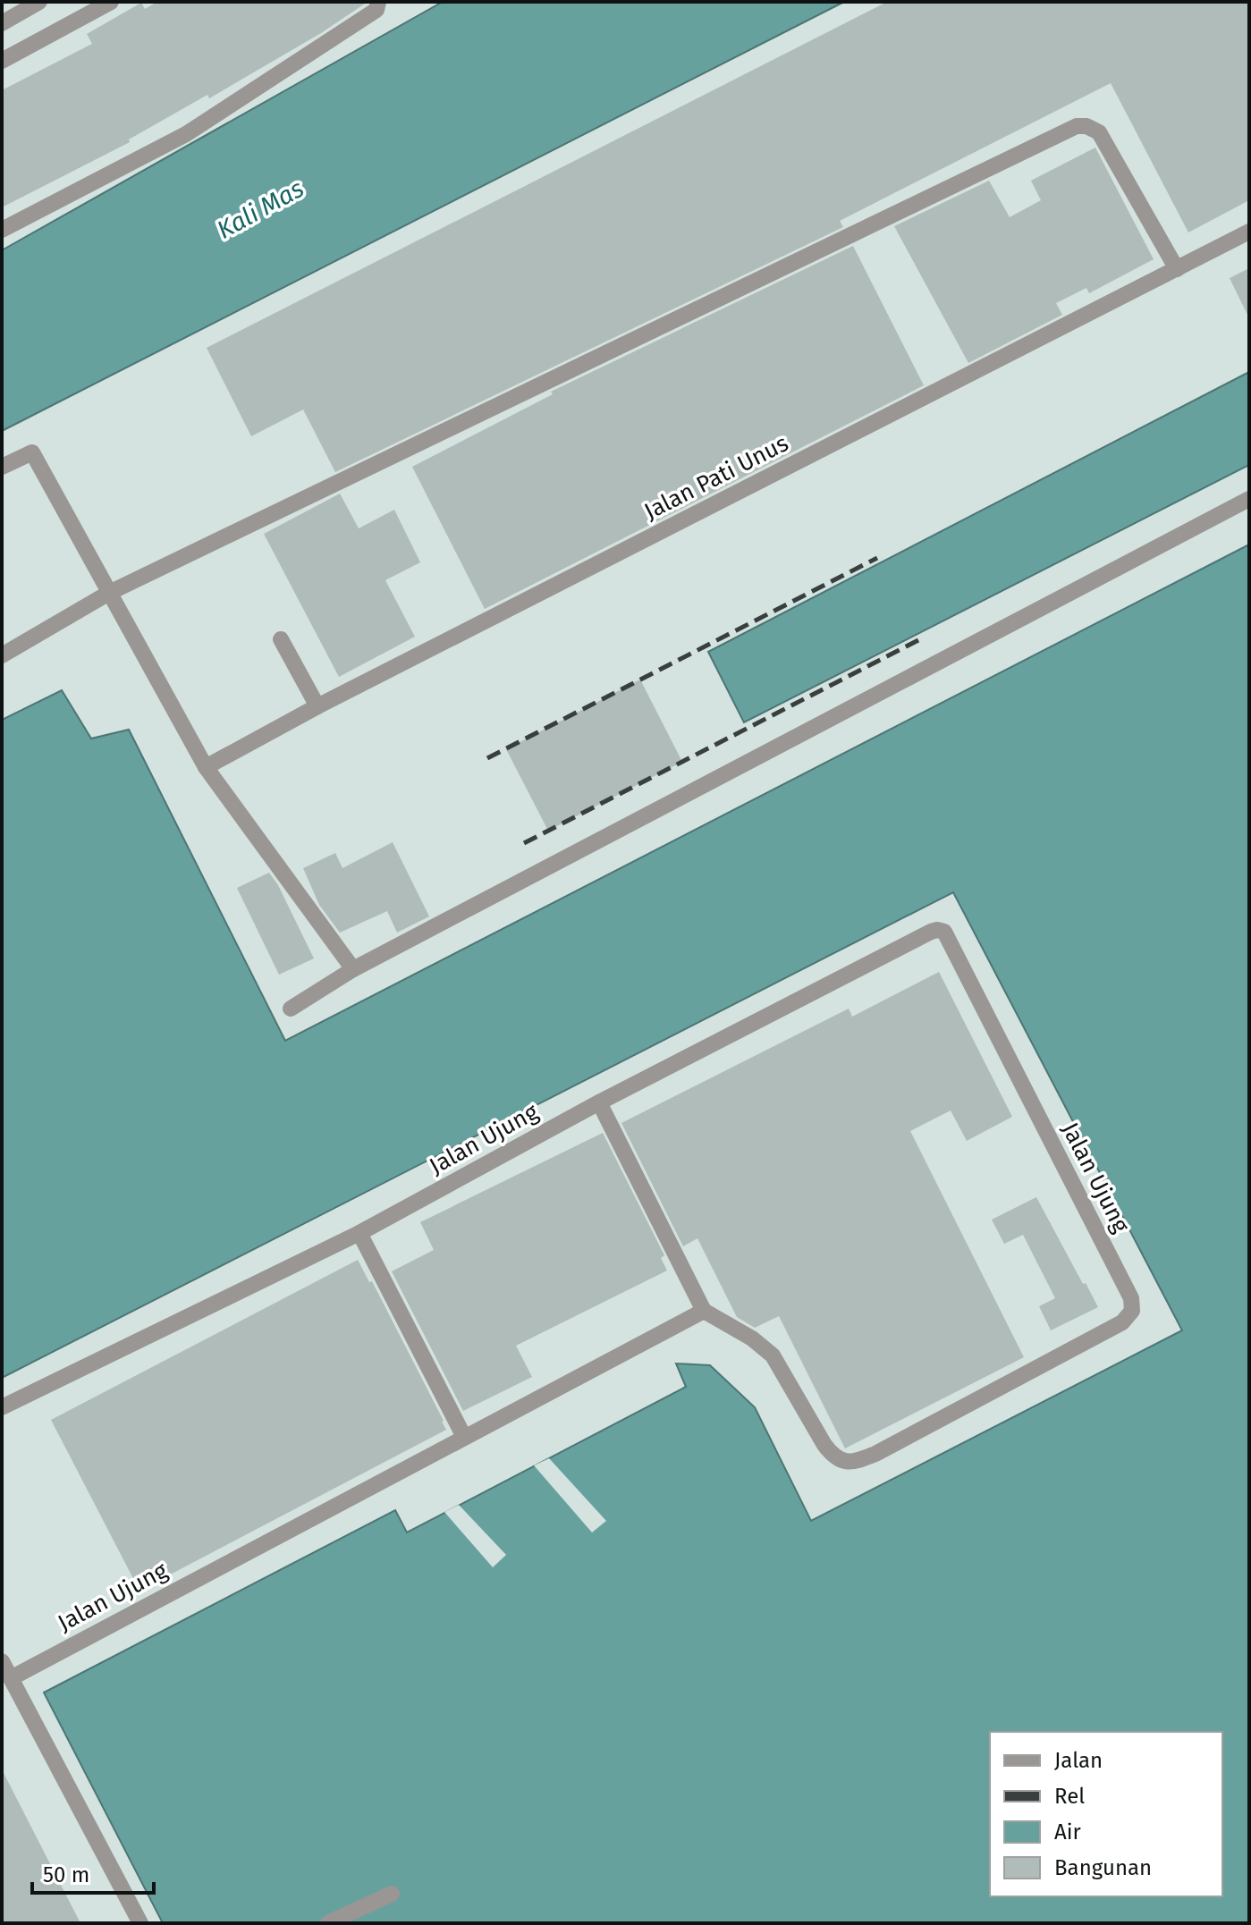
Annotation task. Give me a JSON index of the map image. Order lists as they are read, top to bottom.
{
  "streets": {
    "street": ["Jalan Pati Unus", "Jalan Ujung"]
  },
  "water": ["Kali Mas"],
  "legend": [
    "Jalan",
    "Rel",
    "Air",
    "Bangunan"
  ],
  "scale_bar": "50 m"
}
